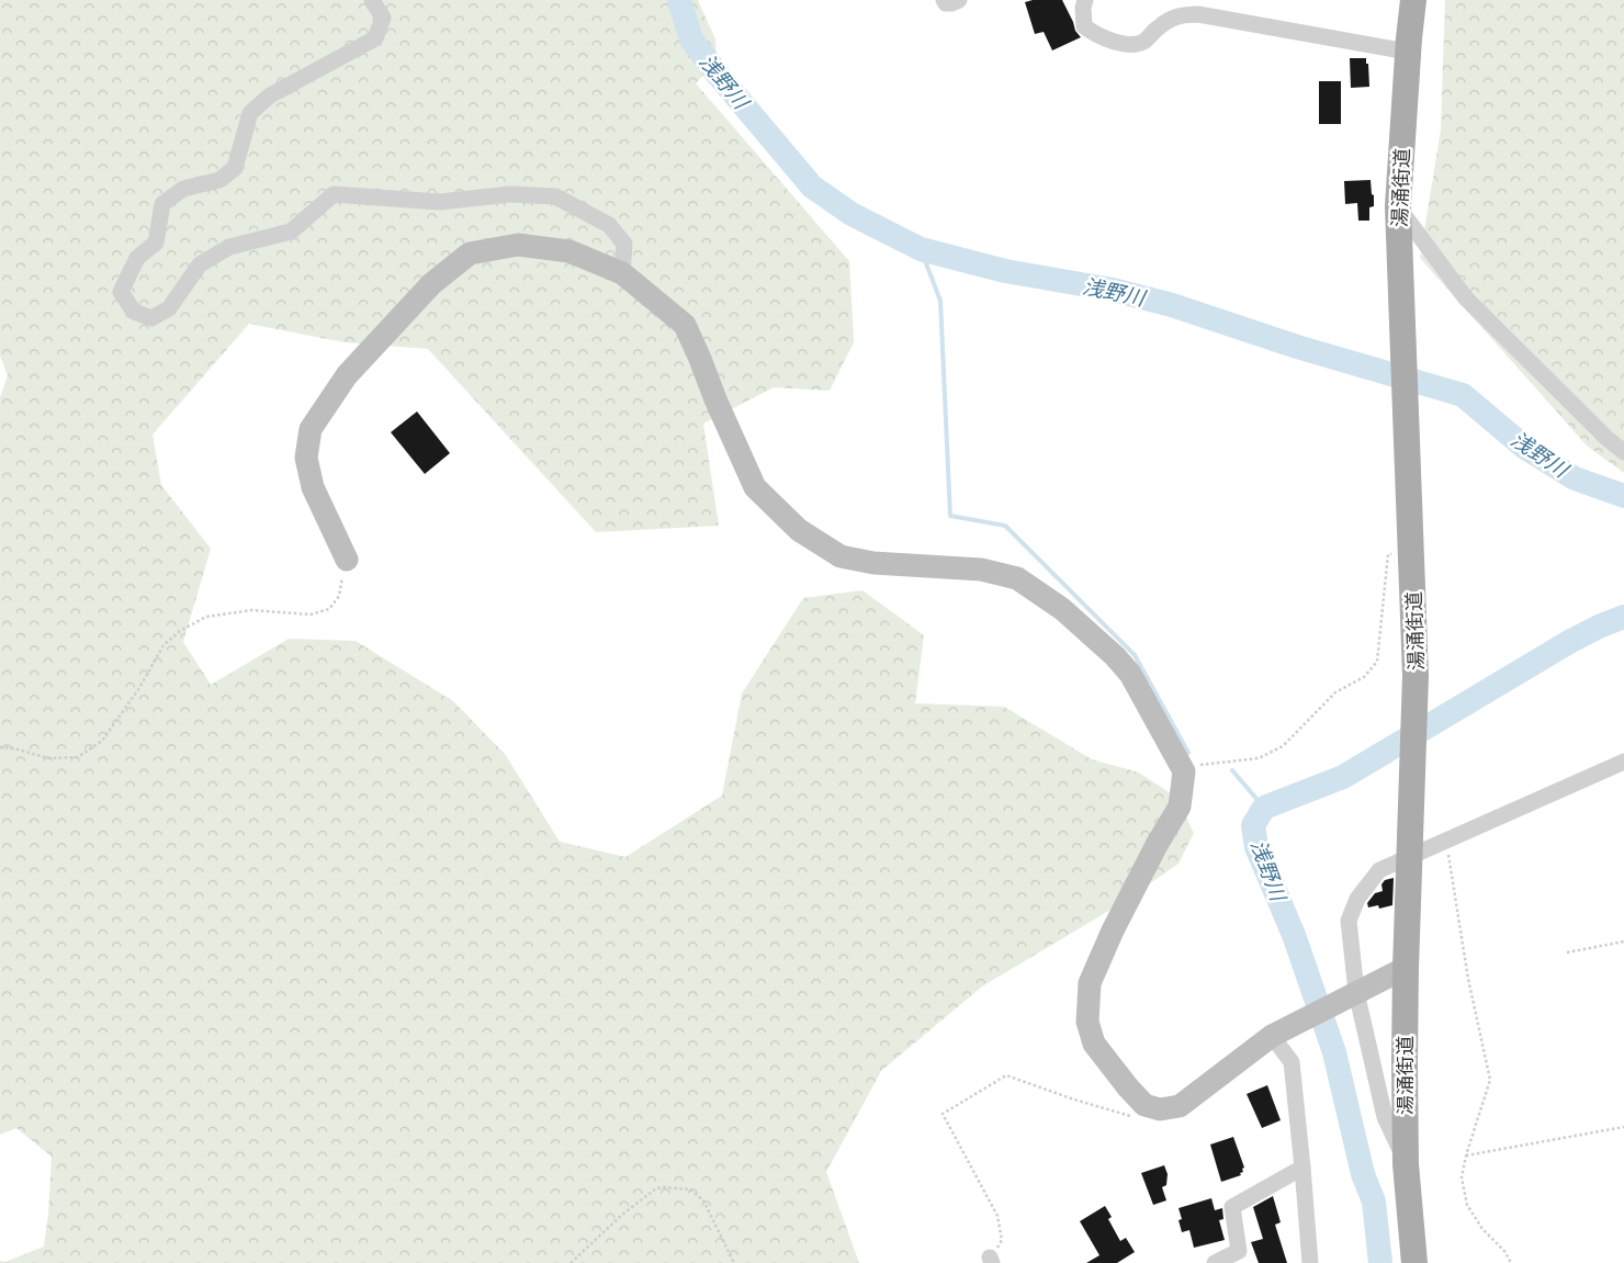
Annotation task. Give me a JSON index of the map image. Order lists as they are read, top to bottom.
{
  "streets": {
    "main road": ["湯涌街道"]
  },
  "water": ["浅野川"]
}
